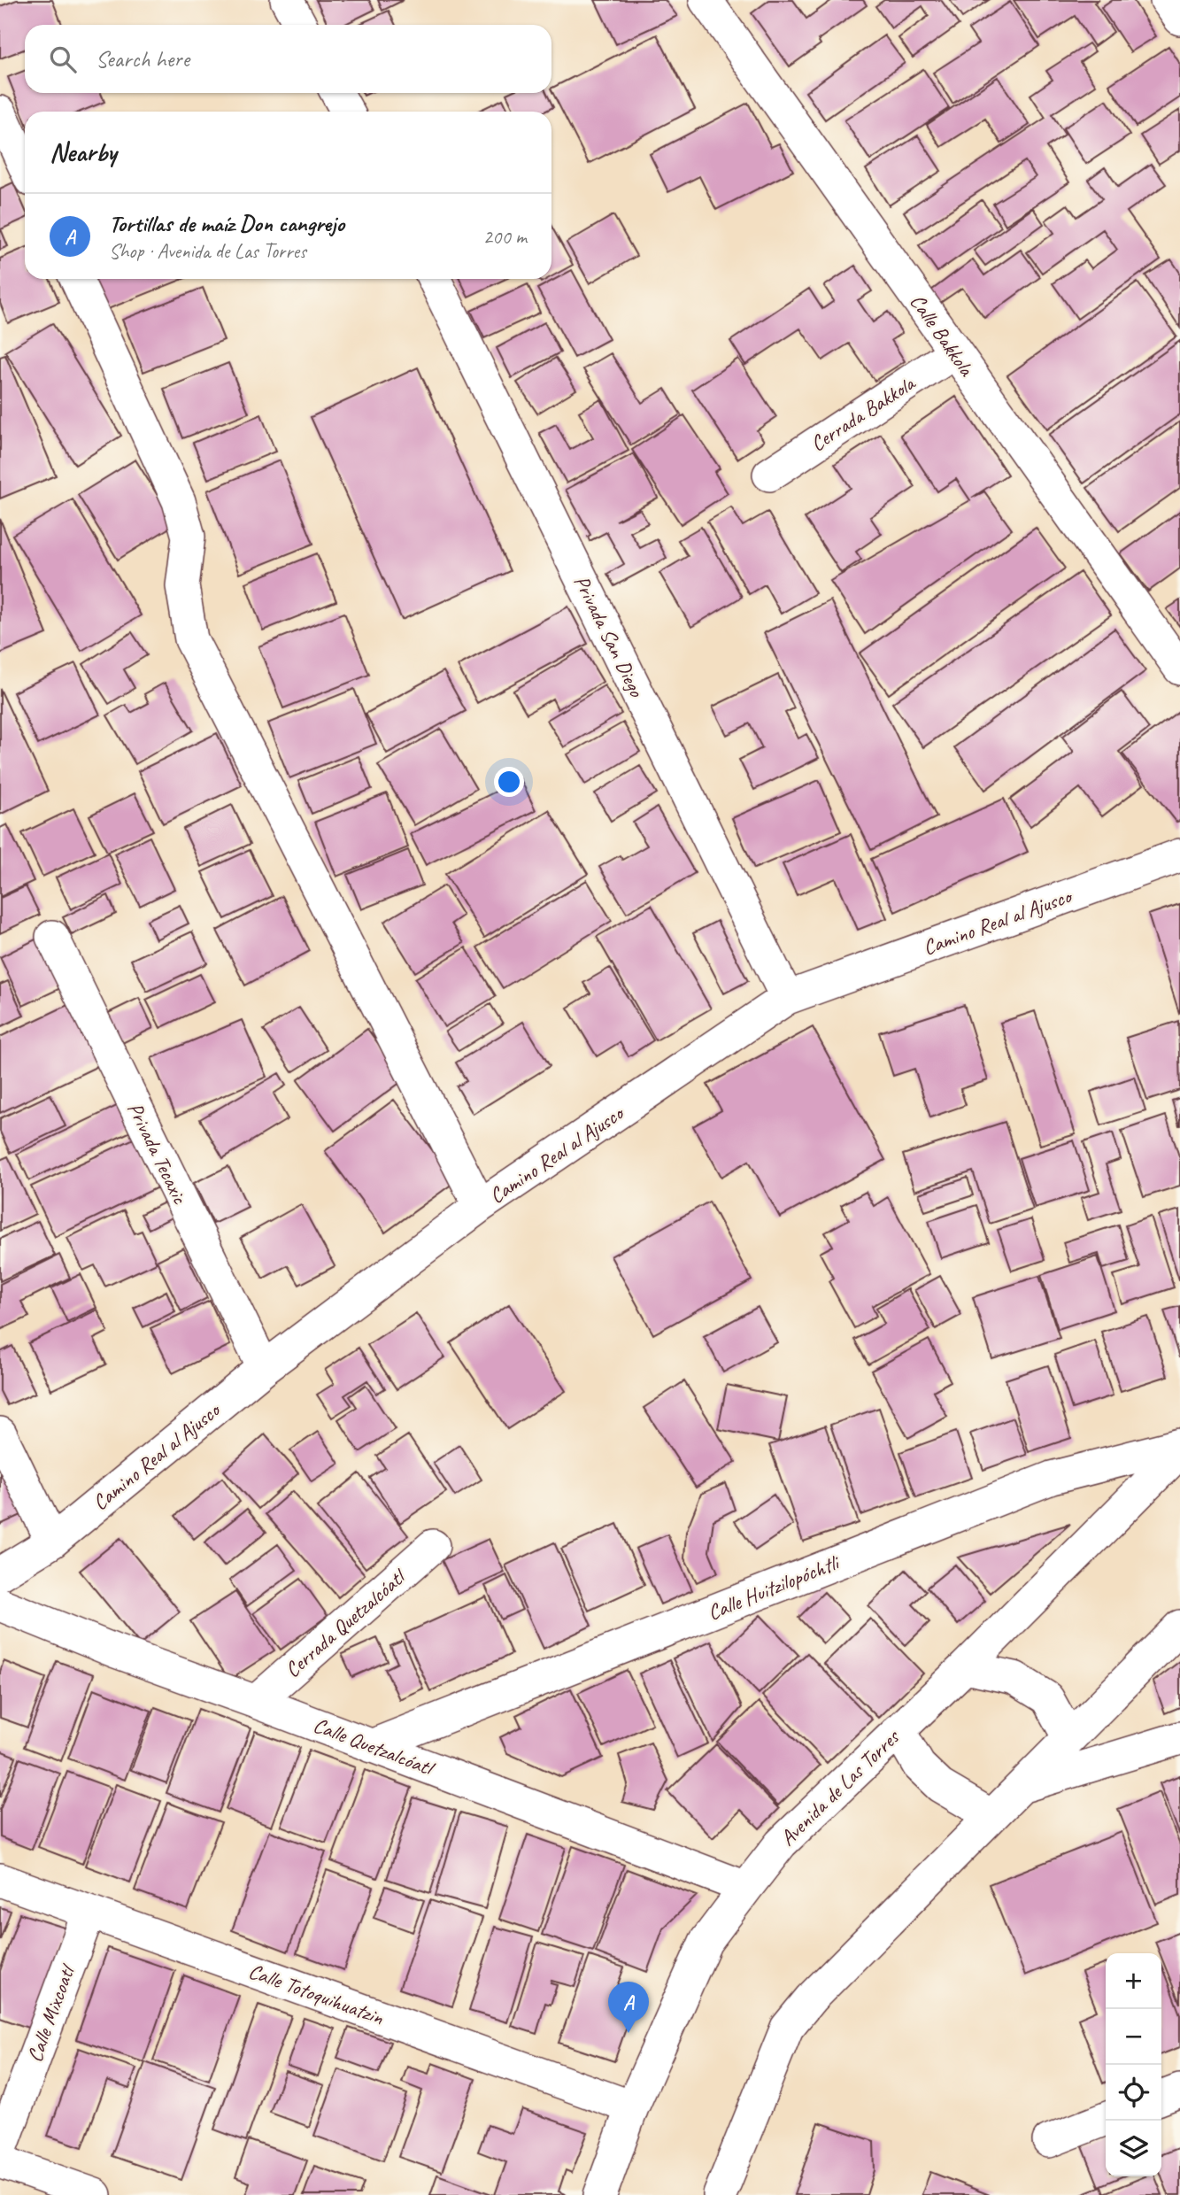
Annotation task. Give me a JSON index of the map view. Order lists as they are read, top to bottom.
{
  "streets": {
    "street": [
      "Calle Bakkola",
      "Cerrada Bakkola",
      "Privada San Diego",
      "Camino Real al Ajusco",
      "Privada Tecaxic",
      "Calle Huitzilopóchtli",
      "Cerrada Quetzalcóatl",
      "Calle Quetzalcóatl",
      "Avenida de Las Torres",
      "Calle Totoquihuatzin",
      "Calle Mixcoatl"
    ]
  },
  "crossings": [
    ["Calle Bakkola", "Cerrada Bakkola"],
    ["Privada San Diego", "Camino Real al Ajusco"],
    ["Camino Real al Ajusco", "Privada Tecaxic"],
    ["Calle Huitzilopóchtli", "Calle Quetzalcóatl"],
    ["Cerrada Quetzalcóatl", "Calle Quetzalcóatl"],
    ["Calle Quetzalcóatl", "Avenida de Las Torres"],
    ["Avenida de Las Torres", "Calle Totoquihuatzin"],
    ["Calle Totoquihuatzin", "Calle Mixcoatl"]
  ],
  "page": {
    "search": "Search here",
    "heading": "Nearby",
    "list": [
      {
        "mark": "A",
        "name": "Tortillas de maíz Don cangrejo",
        "note": "Shop · Avenida de Las Torres",
        "value": "200 m"
      }
    ],
    "map_buttons": ["+", "−"],
    "pins": "A"
  }
}
